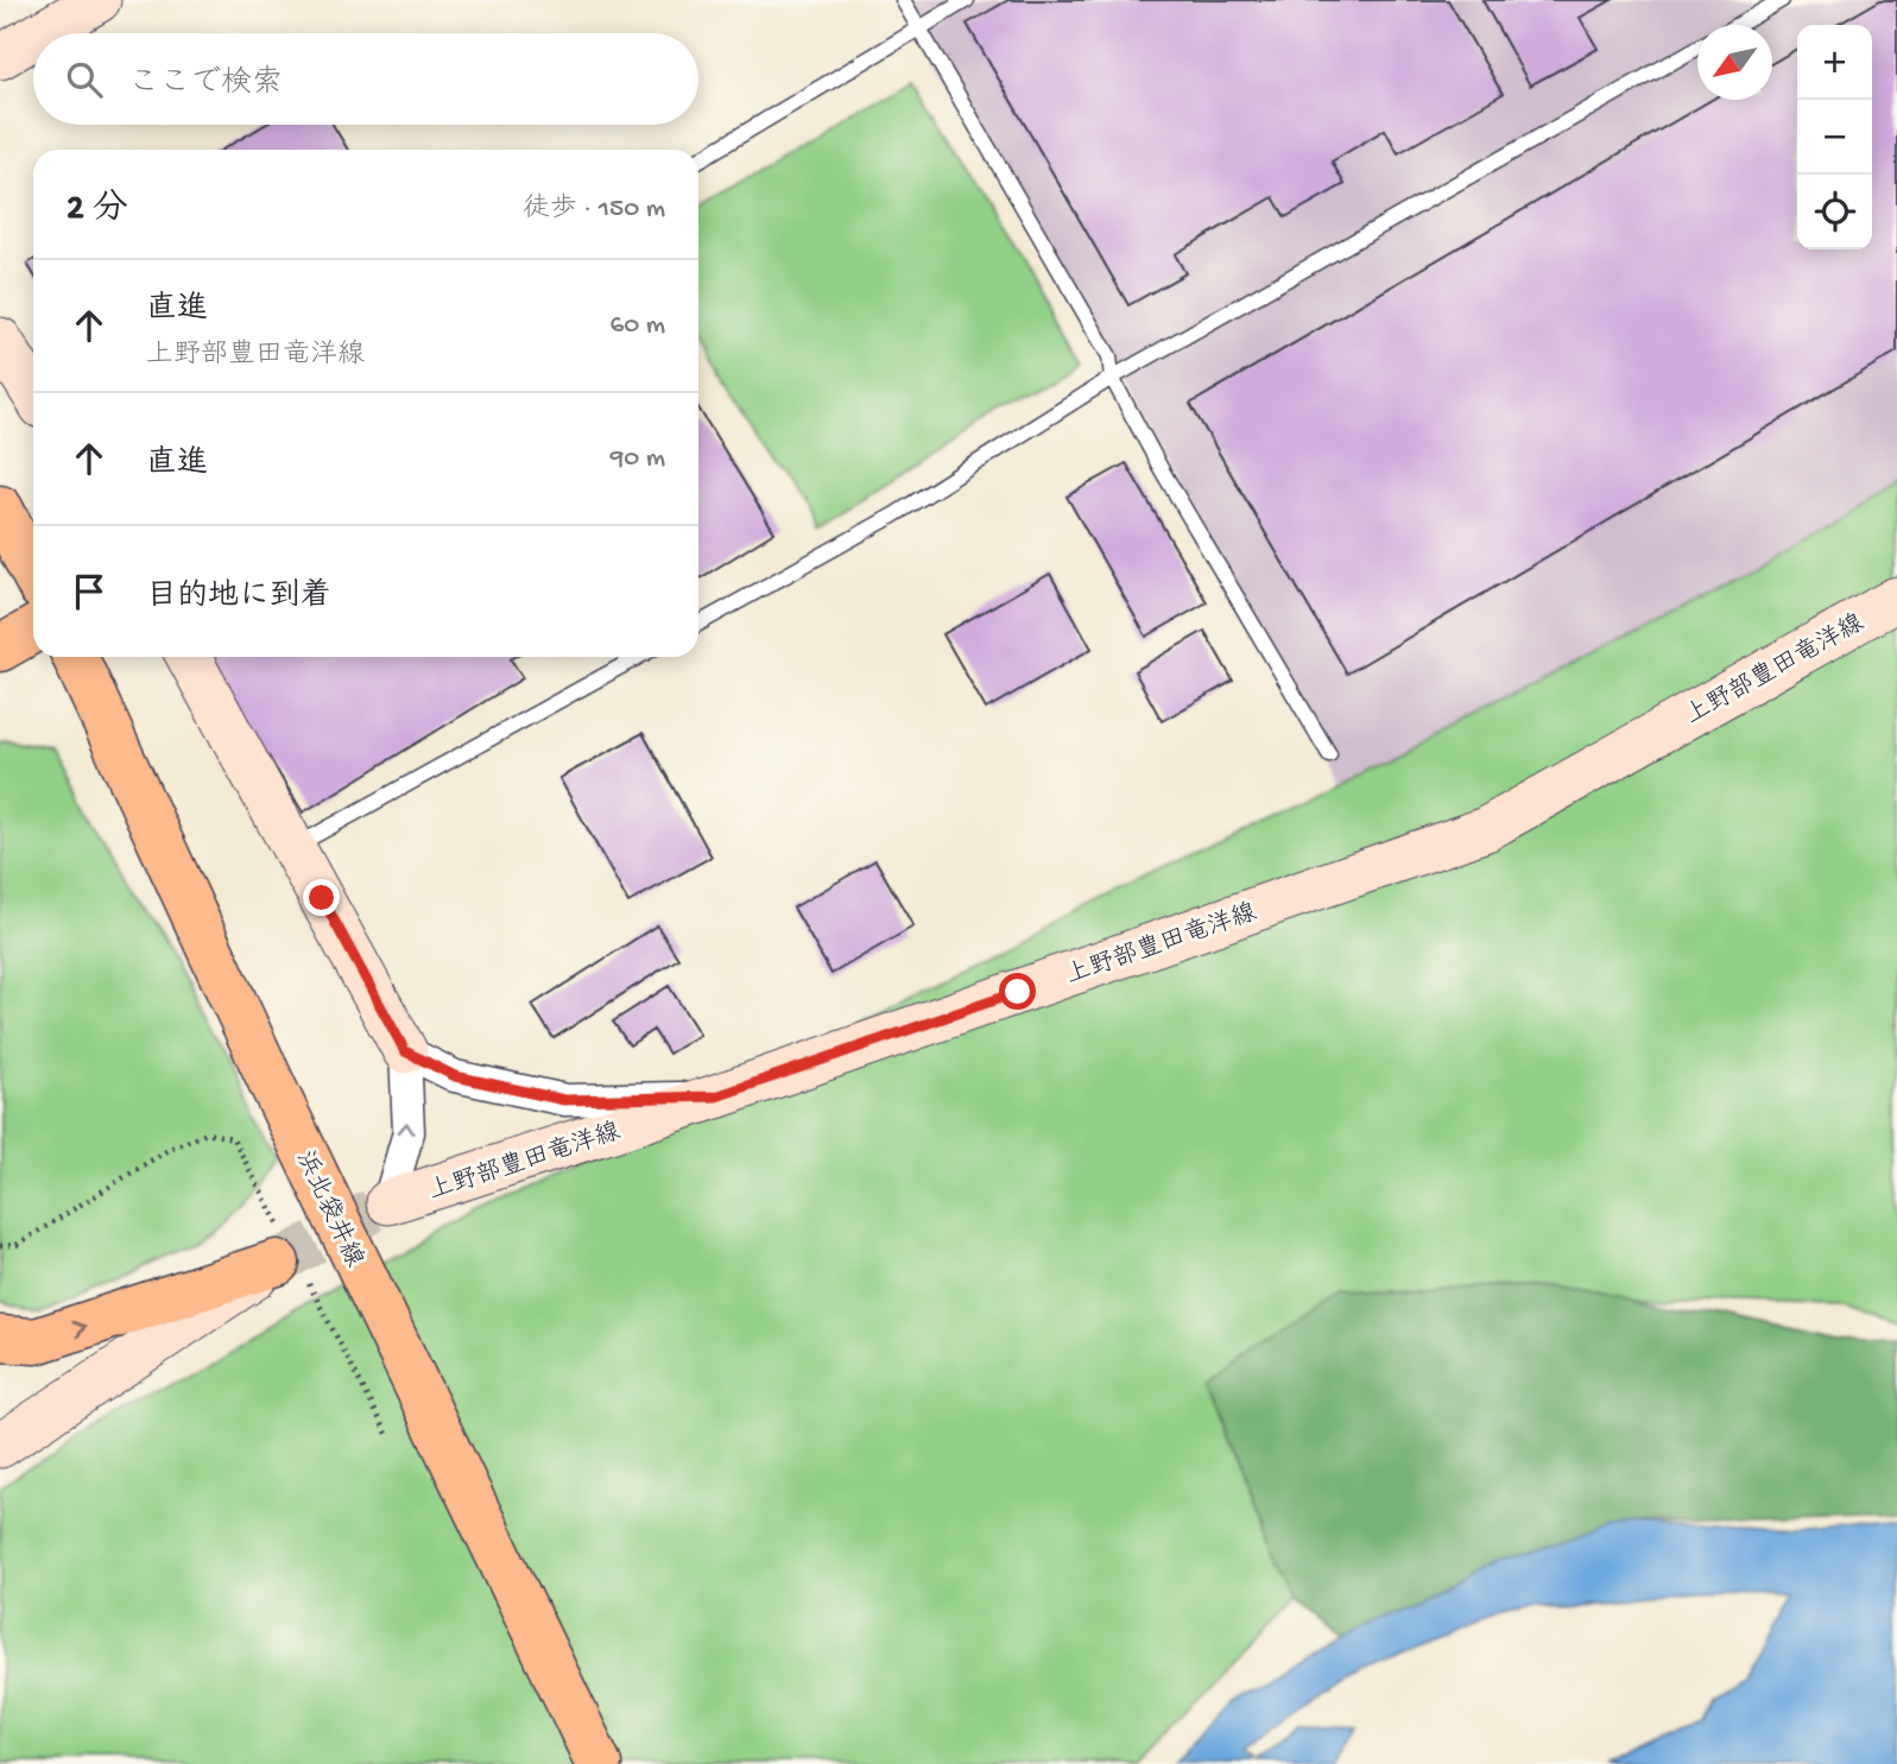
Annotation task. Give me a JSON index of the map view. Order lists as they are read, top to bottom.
{
  "streets": {
    "main road": ["上野部豊田竜洋線", "浜北袋井線"]
  },
  "north": "bottom left",
  "page": {
    "map_buttons": ["+", "−"],
    "search": "ここで検索",
    "heading": ["2 分", "徒歩 · 150 m"],
    "list": [
      ["直進", "上野部豊田竜洋線", "60 m"],
      ["直進", "90 m"],
      "目的地に到着"
    ]
  }
}
